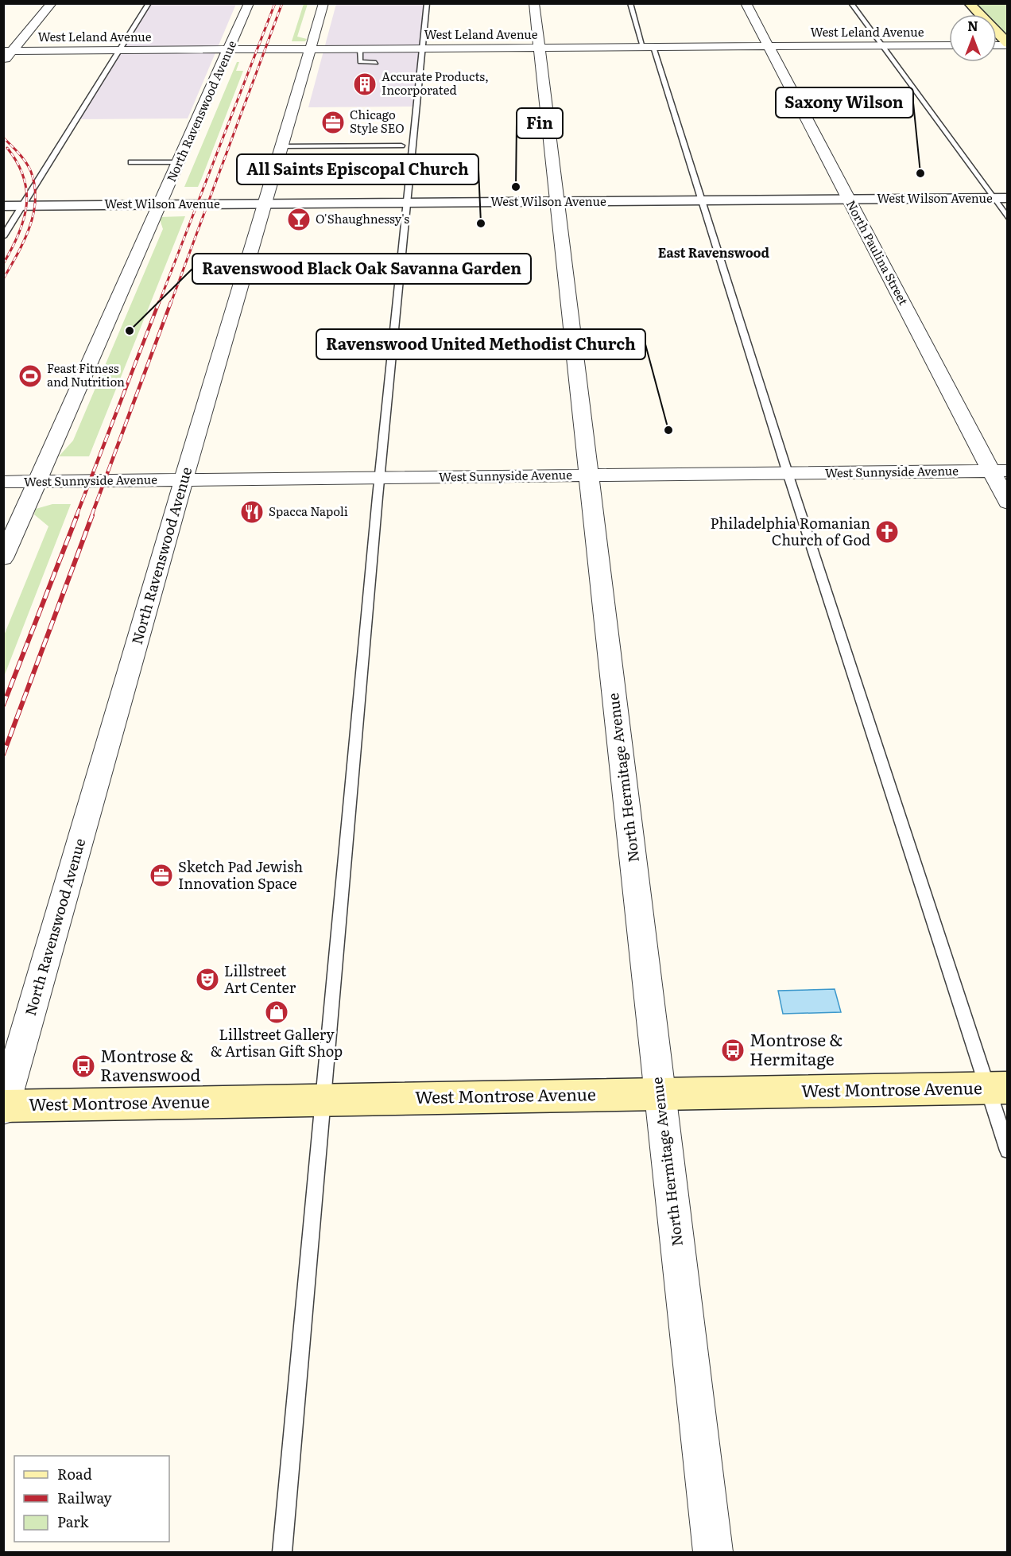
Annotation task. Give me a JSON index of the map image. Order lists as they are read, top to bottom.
{
  "streets": {
    "main road": ["West Montrose Avenue"],
    "street": [
      "West Leland Avenue",
      "North Ravenswood Avenue",
      "West Wilson Avenue",
      "North Paulina Street",
      "West Sunnyside Avenue",
      "North Hermitage Avenue"
    ]
  },
  "crossings": [
    ["West Leland Avenue", "North Ravenswood Avenue"],
    ["West Leland Avenue", "North Paulina Street"],
    ["West Leland Avenue", "North Hermitage Avenue"],
    ["North Ravenswood Avenue", "West Wilson Avenue"],
    ["North Ravenswood Avenue", "West Sunnyside Avenue"],
    ["North Ravenswood Avenue", "West Montrose Avenue"],
    ["West Wilson Avenue", "North Paulina Street"],
    ["West Wilson Avenue", "North Hermitage Avenue"],
    ["North Paulina Street", "West Sunnyside Avenue"],
    ["West Sunnyside Avenue", "North Hermitage Avenue"],
    ["North Hermitage Avenue", "West Montrose Avenue"]
  ],
  "districts": ["East Ravenswood"],
  "places": {
    "building": ["Accurate Products, Incorporated"],
    "office": ["Chicago Style SEO", "Sketch Pad Jewish Innovation Space"],
    "other": [
      "Saxony Wilson",
      "Fin",
      "All Saints Episcopal Church",
      "Ravenswood Black Oak Savanna Garden",
      "Ravenswood United Methodist Church"
    ],
    "bar": ["O'Shaughnessy's"],
    "sports": ["Feast Fitness and Nutrition"],
    "restaurant": ["Spacca Napoli"],
    "church": ["Philadelphia Romanian Church of God"],
    "theatre": ["Lillstreet Art Center"],
    "shop": ["Lillstreet Gallery & Artisan Gift Shop"],
    "bus stop": ["Montrose & Hermitage", "Montrose & Ravenswood"]
  },
  "legend": ["Road", "Railway", "Park"],
  "north": "top"
}
